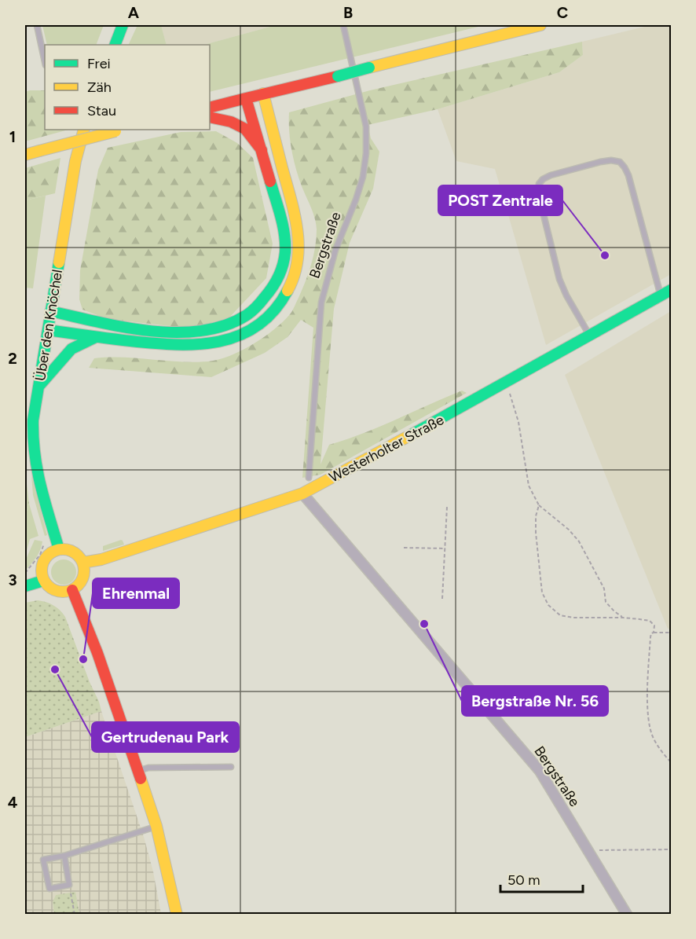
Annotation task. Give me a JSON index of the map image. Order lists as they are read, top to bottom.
{
  "streets": {
    "main road": ["Über den Knöchel", "Westerholter Straße"],
    "street": ["Bergstraße"]
  },
  "crossings": [
    ["Bergstraße", "Westerholter Straße"],
    ["Über den Knöchel", "Westerholter Straße"]
  ],
  "places": [
    "POST Zentrale",
    "Bergstraße Nr. 56",
    "Ehrenmal",
    "Gertrudenau Park"
  ],
  "legend": ["Frei", "Zäh", "Stau"],
  "scale_bar": "50 m",
  "grid": {
    "columns": ["A", "B", "C"],
    "rows": [
      "1",
      "2",
      "3",
      "4"
    ]
  }
}
